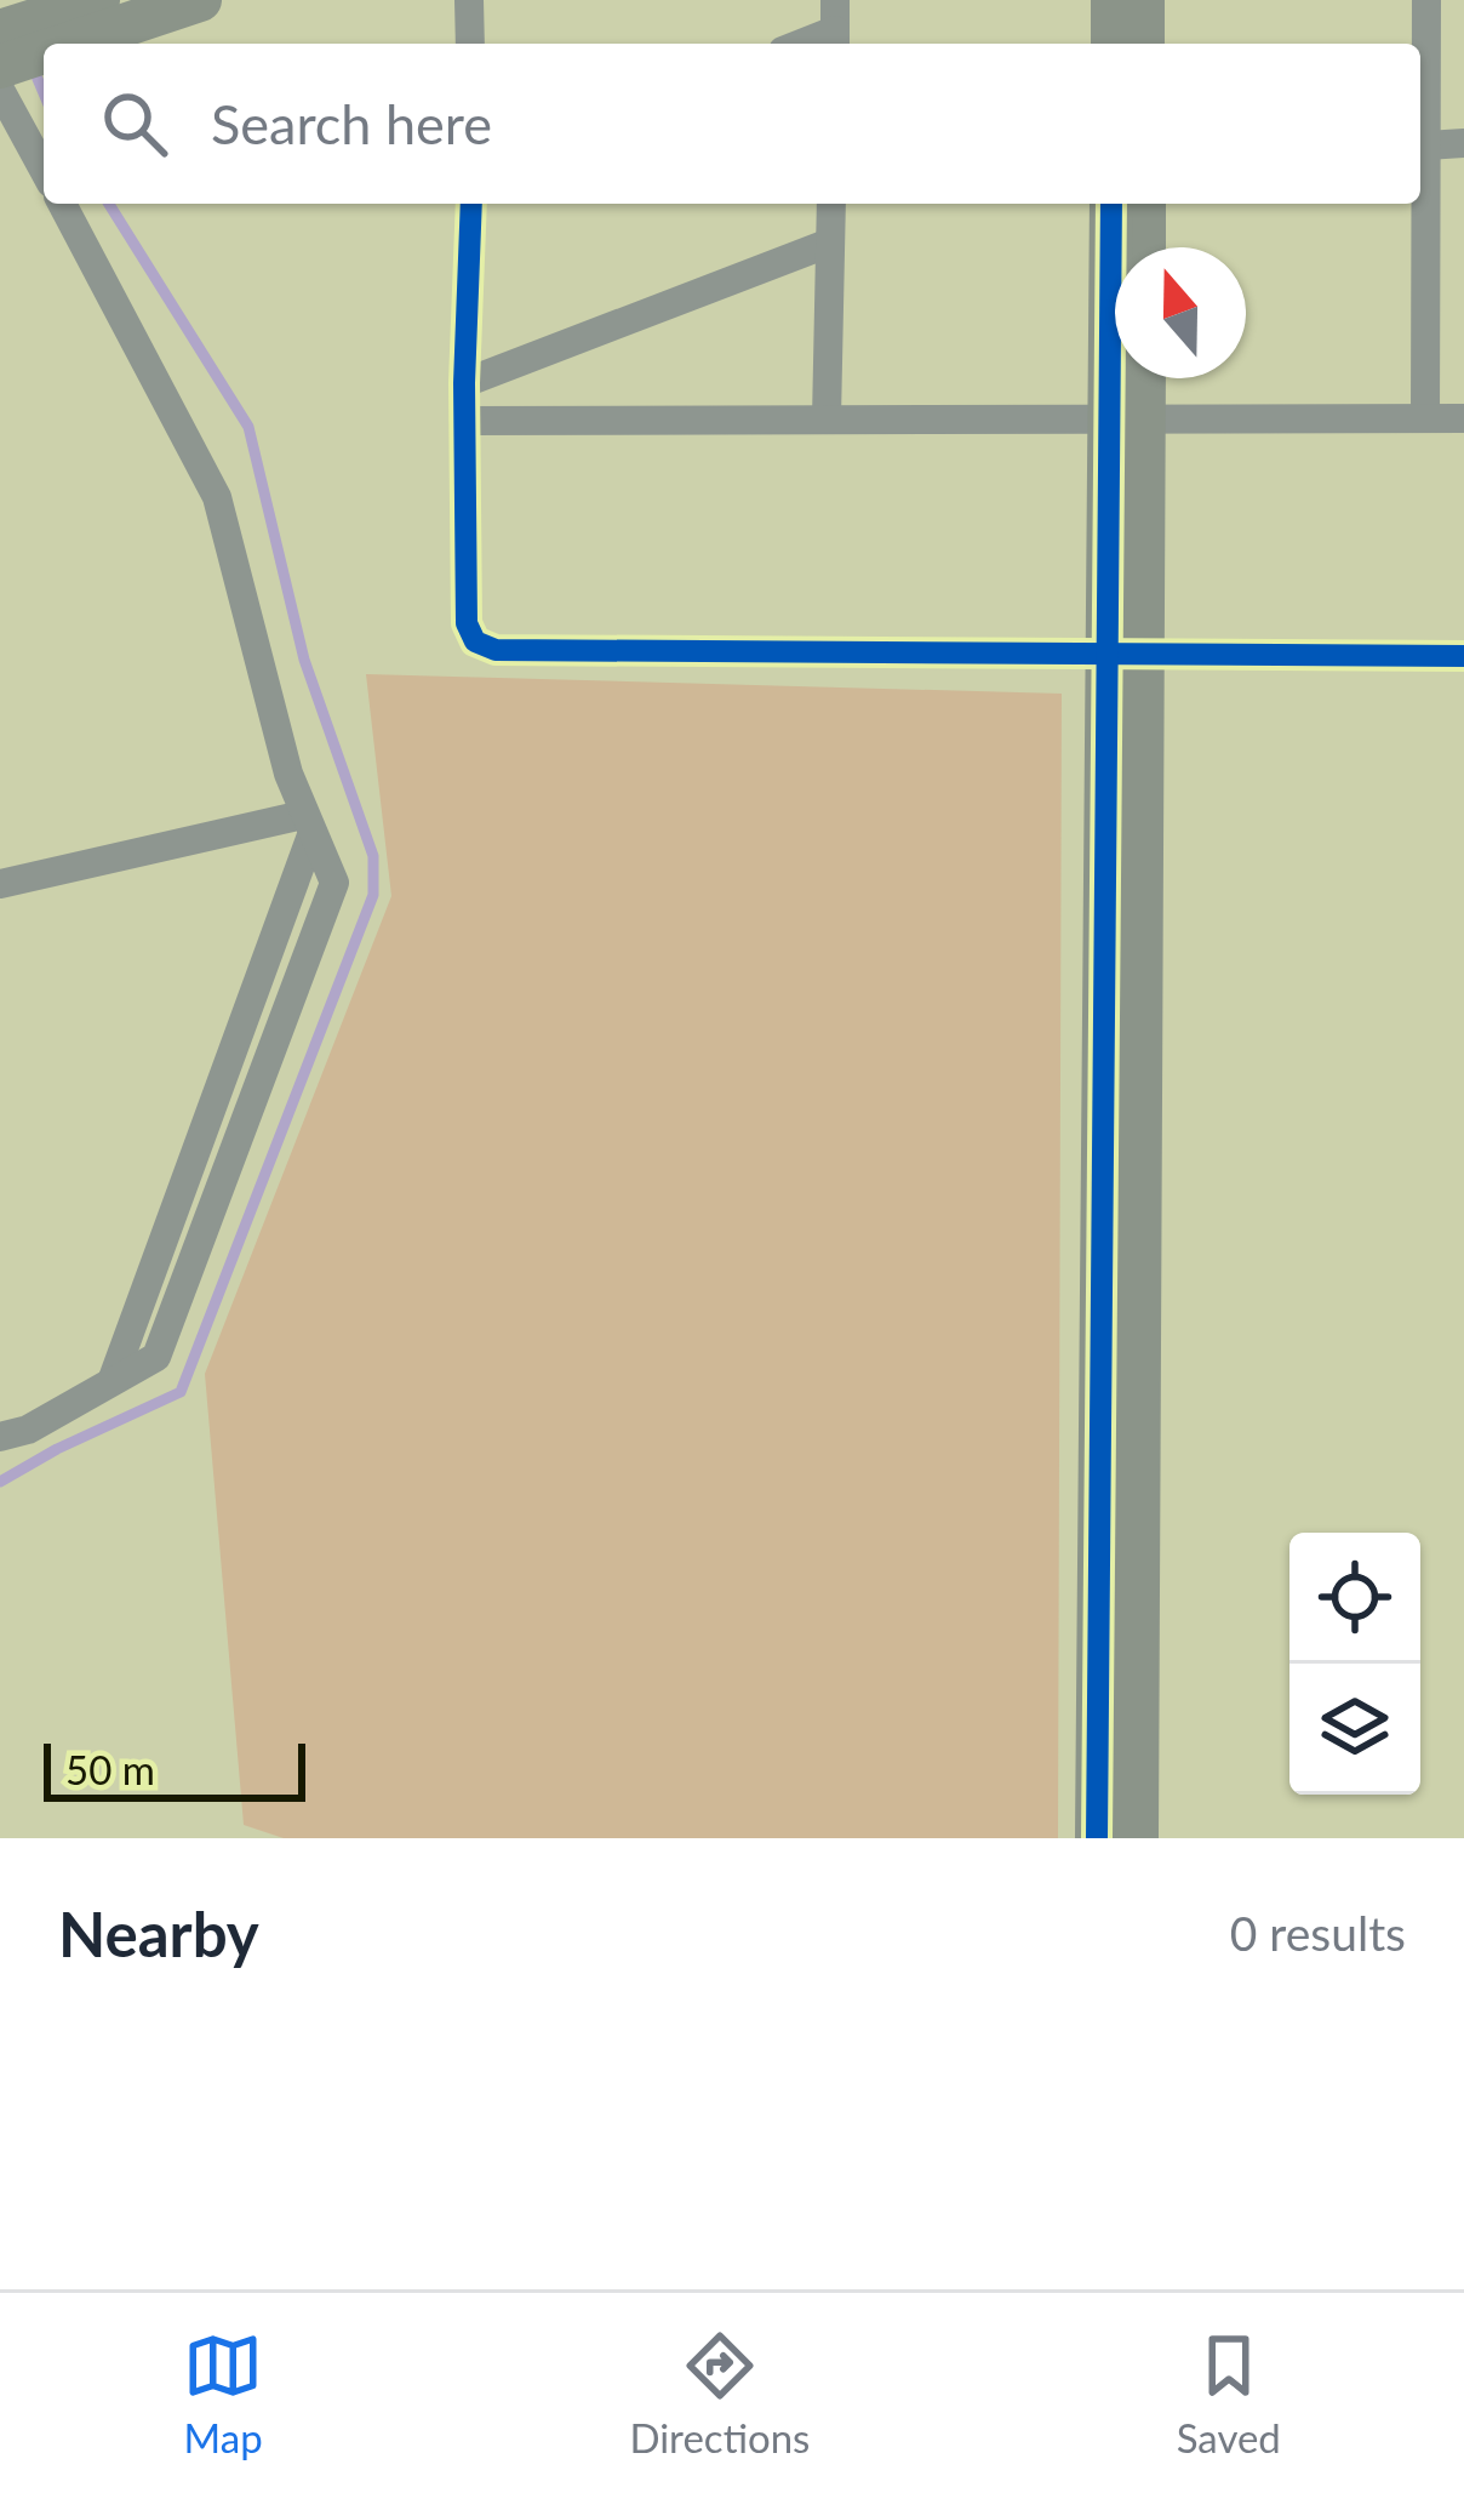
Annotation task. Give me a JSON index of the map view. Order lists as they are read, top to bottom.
{
  "scale_bar": "50 m",
  "north": "top",
  "page": {
    "search": "Search here",
    "scale": "50 m",
    "heading": ["Nearby", "0 results"],
    "nav": ["Map", "Directions", "Saved"]
  }
}
